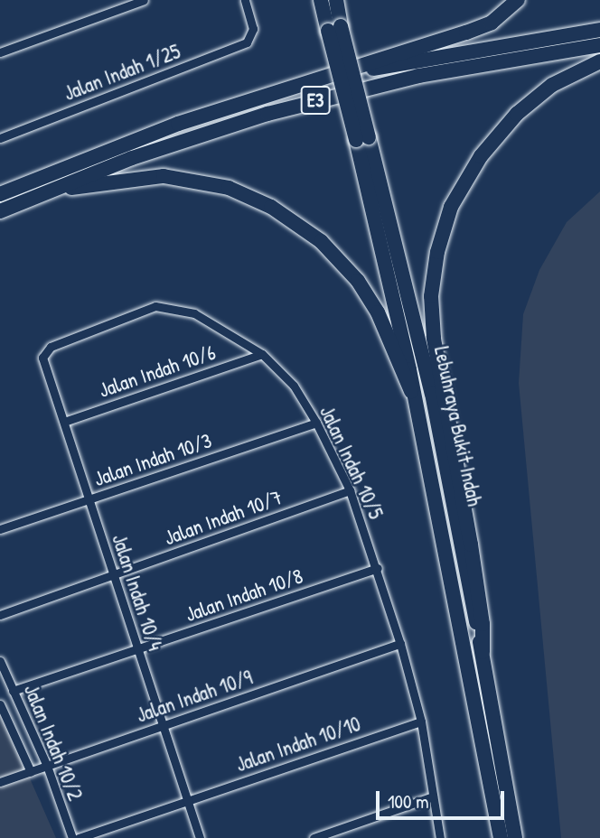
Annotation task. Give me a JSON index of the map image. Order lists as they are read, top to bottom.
{
  "streets": {
    "highway": ["E3", "Lebuhraya Bukit Indah"],
    "street": [
      "Jalan Indah 1/25",
      "Jalan Indah 10/6",
      "Jalan Indah 10/3",
      "Jalan Indah 10/5",
      "Jalan Indah 10/7",
      "Jalan Indah 10/4",
      "Jalan Indah 10/8",
      "Jalan Indah 10/9",
      "Jalan Indah 10/2",
      "Jalan Indah 10/10"
    ]
  },
  "crossings": [
    ["Jalan Indah 10/6", "Jalan Indah 10/5"],
    ["Jalan Indah 10/6", "Jalan Indah 10/4"],
    ["Jalan Indah 10/3", "Jalan Indah 10/5"],
    ["Jalan Indah 10/3", "Jalan Indah 10/4"],
    ["Jalan Indah 10/5", "Jalan Indah 10/7"],
    ["Jalan Indah 10/5", "Jalan Indah 10/4"],
    ["Jalan Indah 10/5", "Jalan Indah 10/8"],
    ["Jalan Indah 10/5", "Jalan Indah 10/9"],
    ["Jalan Indah 10/5", "Jalan Indah 10/10"],
    ["Jalan Indah 10/7", "Jalan Indah 10/4"],
    ["Jalan Indah 10/4", "Jalan Indah 10/8"],
    ["Jalan Indah 10/4", "Jalan Indah 10/9"],
    ["Jalan Indah 10/4", "Jalan Indah 10/10"],
    ["Jalan Indah 10/8", "Jalan Indah 10/2"],
    ["Jalan Indah 10/9", "Jalan Indah 10/2"]
  ],
  "scale_bar": "100 m"
}
